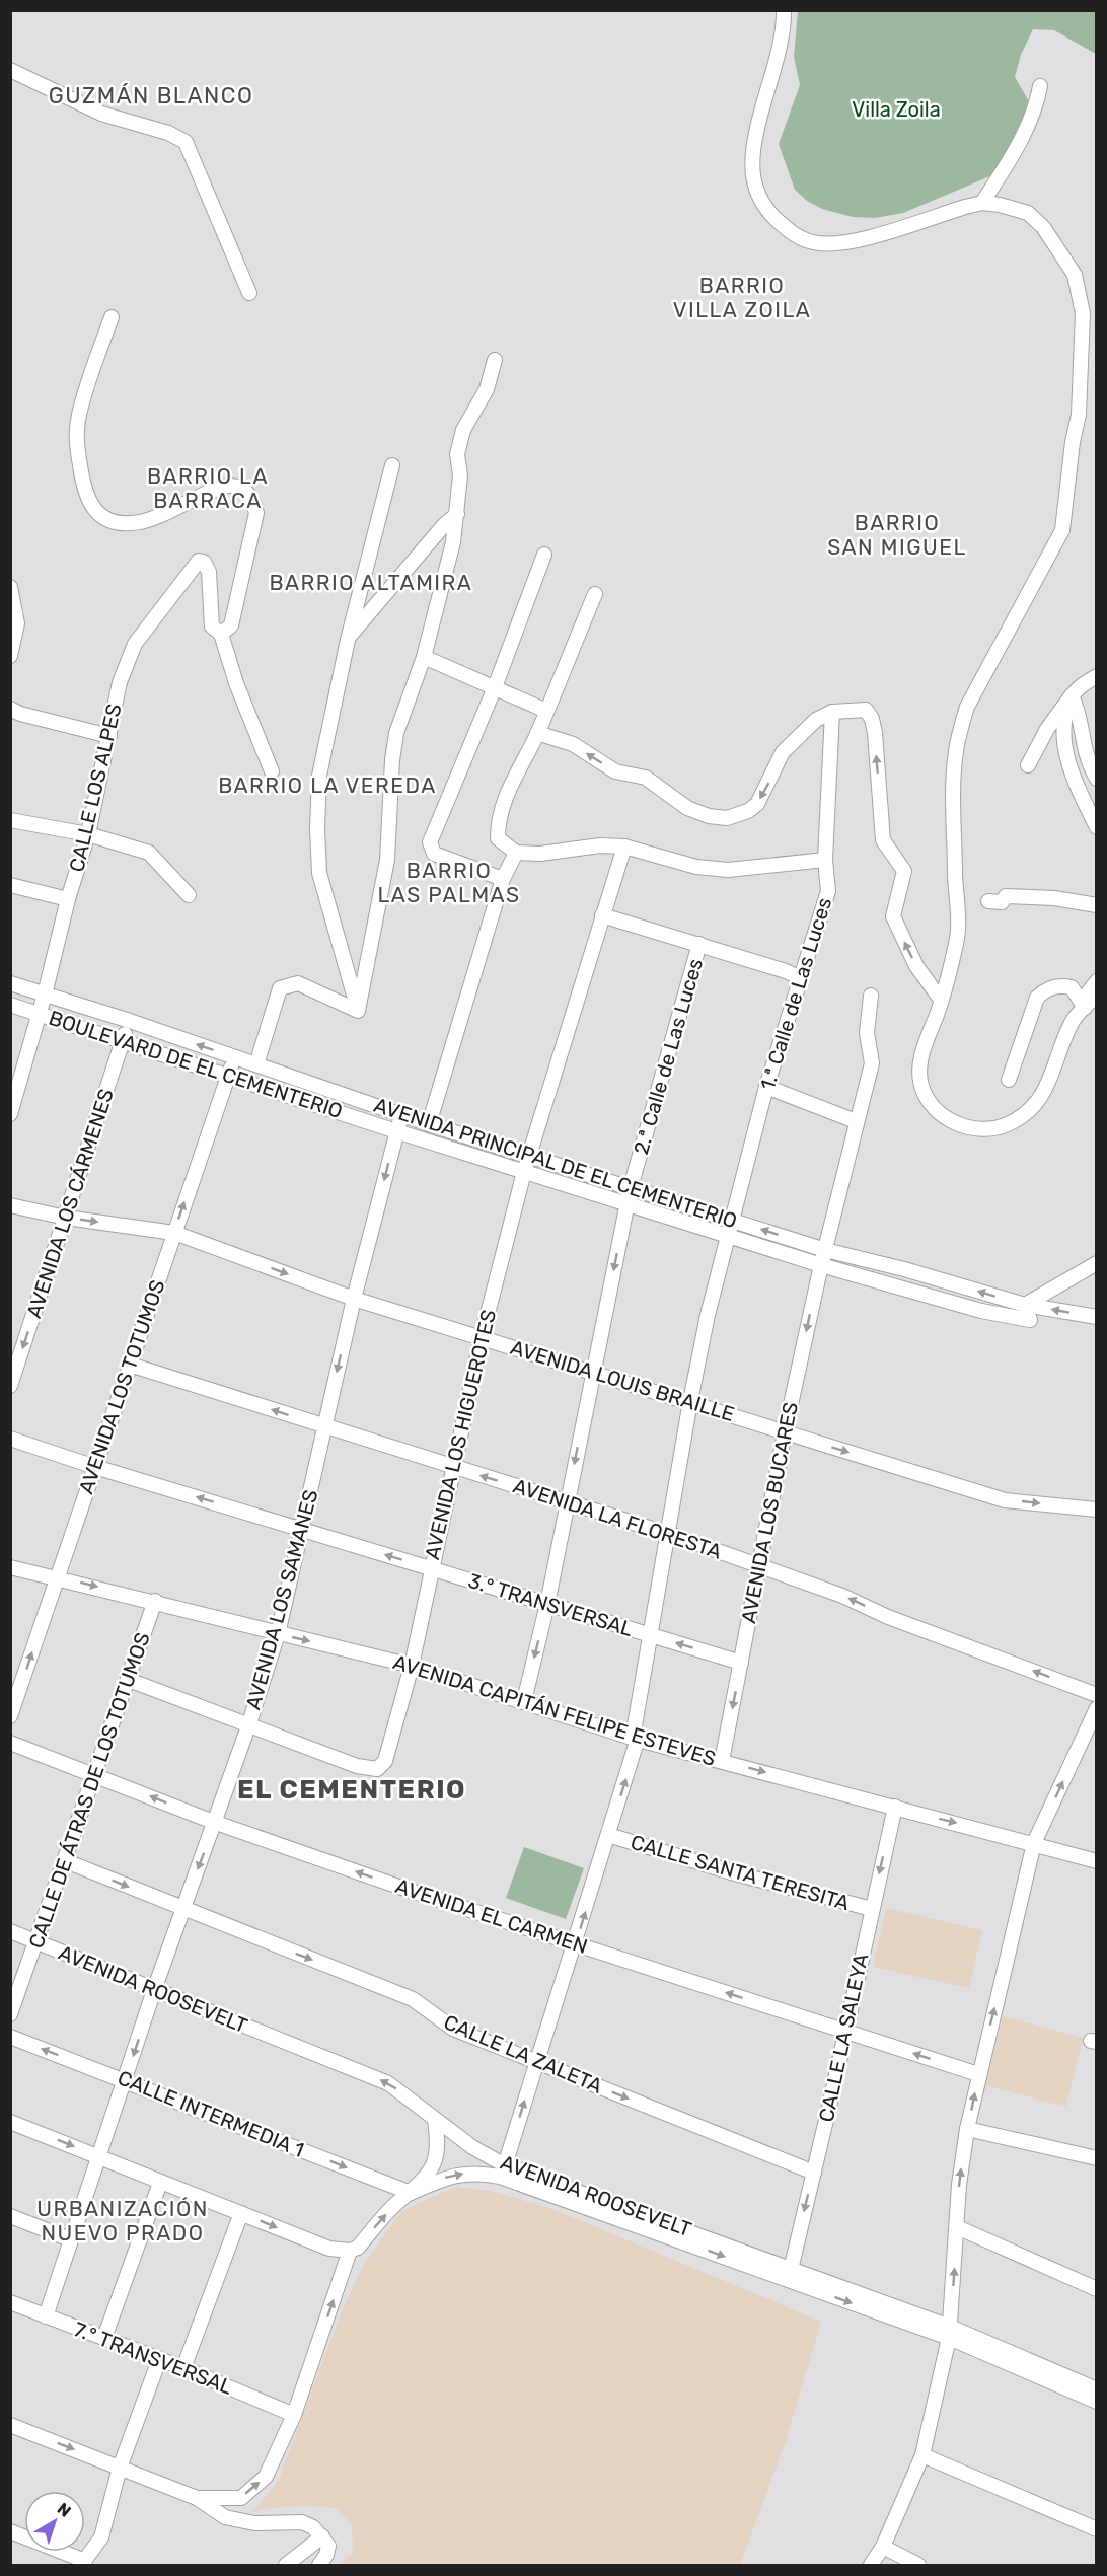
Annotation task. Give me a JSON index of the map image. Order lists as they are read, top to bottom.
{
  "streets": {
    "street": [
      "CALLE LOS ALPES",
      "1.ª Calle de Las Luces",
      "2.ª Calle de Las Luces",
      "BOULEVARD DE EL CEMENTERIO",
      "AVENIDA PRINCIPAL DE EL CEMENTERIO",
      "AVENIDA LOS CÁRMENES",
      "AVENIDA LOUIS BRAILLE",
      "AVENIDA LOS TOTUMOS",
      "AVENIDA LOS HIGUEROTES",
      "AVENIDA LOS BUCARES",
      "AVENIDA LA FLORESTA",
      "AVENIDA LOS SAMANES",
      "3.° TRANSVERSAL",
      "AVENIDA CAPITÁN FELIPE ESTEVES",
      "CALLE DE ÁTRAS DE LOS TOTUMOS",
      "CALLE SANTA TERESITA",
      "AVENIDA EL CARMEN",
      "AVENIDA ROOSEVELT",
      "CALLE LA SALEYA",
      "CALLE LA ZALETA",
      "CALLE INTERMEDIA 1",
      "7.° TRANSVERSAL"
    ]
  },
  "crossings": [
    ["CALLE LOS ALPES", "BOULEVARD DE EL CEMENTERIO"],
    ["CALLE LOS ALPES", "AVENIDA PRINCIPAL DE EL CEMENTERIO"],
    ["1.ª Calle de Las Luces", "BOULEVARD DE EL CEMENTERIO"],
    ["1.ª Calle de Las Luces", "AVENIDA PRINCIPAL DE EL CEMENTERIO"],
    ["1.ª Calle de Las Luces", "AVENIDA LOUIS BRAILLE"],
    ["1.ª Calle de Las Luces", "AVENIDA LA FLORESTA"],
    ["1.ª Calle de Las Luces", "3.° TRANSVERSAL"],
    ["1.ª Calle de Las Luces", "AVENIDA CAPITÁN FELIPE ESTEVES"],
    ["1.ª Calle de Las Luces", "CALLE SANTA TERESITA"],
    ["1.ª Calle de Las Luces", "AVENIDA EL CARMEN"],
    ["1.ª Calle de Las Luces", "AVENIDA ROOSEVELT"],
    ["1.ª Calle de Las Luces", "CALLE LA ZALETA"],
    ["2.ª Calle de Las Luces", "BOULEVARD DE EL CEMENTERIO"],
    ["2.ª Calle de Las Luces", "AVENIDA PRINCIPAL DE EL CEMENTERIO"],
    ["2.ª Calle de Las Luces", "AVENIDA LOUIS BRAILLE"],
    ["2.ª Calle de Las Luces", "AVENIDA LA FLORESTA"],
    ["2.ª Calle de Las Luces", "3.° TRANSVERSAL"],
    ["2.ª Calle de Las Luces", "AVENIDA CAPITÁN FELIPE ESTEVES"],
    ["BOULEVARD DE EL CEMENTERIO", "AVENIDA PRINCIPAL DE EL CEMENTERIO"],
    ["BOULEVARD DE EL CEMENTERIO", "AVENIDA LOS CÁRMENES"],
    ["BOULEVARD DE EL CEMENTERIO", "AVENIDA LOS TOTUMOS"],
    ["BOULEVARD DE EL CEMENTERIO", "AVENIDA LOS HIGUEROTES"],
    ["BOULEVARD DE EL CEMENTERIO", "AVENIDA LOS BUCARES"],
    ["BOULEVARD DE EL CEMENTERIO", "AVENIDA LOS SAMANES"],
    ["AVENIDA PRINCIPAL DE EL CEMENTERIO", "AVENIDA LOS CÁRMENES"],
    ["AVENIDA PRINCIPAL DE EL CEMENTERIO", "AVENIDA LOS TOTUMOS"],
    ["AVENIDA PRINCIPAL DE EL CEMENTERIO", "AVENIDA LOS HIGUEROTES"],
    ["AVENIDA PRINCIPAL DE EL CEMENTERIO", "AVENIDA LOS BUCARES"],
    ["AVENIDA PRINCIPAL DE EL CEMENTERIO", "AVENIDA LOS SAMANES"],
    ["AVENIDA LOS CÁRMENES", "AVENIDA LOUIS BRAILLE"],
    ["AVENIDA LOUIS BRAILLE", "AVENIDA LOS TOTUMOS"],
    ["AVENIDA LOUIS BRAILLE", "AVENIDA LOS HIGUEROTES"],
    ["AVENIDA LOUIS BRAILLE", "AVENIDA LOS BUCARES"],
    ["AVENIDA LOUIS BRAILLE", "AVENIDA LOS SAMANES"],
    ["AVENIDA LOS TOTUMOS", "AVENIDA LA FLORESTA"],
    ["AVENIDA LOS TOTUMOS", "3.° TRANSVERSAL"],
    ["AVENIDA LOS TOTUMOS", "AVENIDA CAPITÁN FELIPE ESTEVES"],
    ["AVENIDA LOS HIGUEROTES", "AVENIDA LA FLORESTA"],
    ["AVENIDA LOS HIGUEROTES", "AVENIDA LOS SAMANES"],
    ["AVENIDA LOS HIGUEROTES", "3.° TRANSVERSAL"],
    ["AVENIDA LOS HIGUEROTES", "AVENIDA CAPITÁN FELIPE ESTEVES"],
    ["AVENIDA LOS HIGUEROTES", "CALLE DE ÁTRAS DE LOS TOTUMOS"],
    ["AVENIDA LOS BUCARES", "AVENIDA LA FLORESTA"],
    ["AVENIDA LOS BUCARES", "3.° TRANSVERSAL"],
    ["AVENIDA LOS BUCARES", "AVENIDA CAPITÁN FELIPE ESTEVES"],
    ["AVENIDA LA FLORESTA", "AVENIDA LOS SAMANES"],
    ["AVENIDA LOS SAMANES", "3.° TRANSVERSAL"],
    ["AVENIDA LOS SAMANES", "AVENIDA CAPITÁN FELIPE ESTEVES"],
    ["AVENIDA LOS SAMANES", "AVENIDA EL CARMEN"],
    ["AVENIDA LOS SAMANES", "AVENIDA ROOSEVELT"],
    ["AVENIDA LOS SAMANES", "CALLE LA ZALETA"],
    ["AVENIDA LOS SAMANES", "CALLE INTERMEDIA 1"],
    ["AVENIDA LOS SAMANES", "7.° TRANSVERSAL"],
    ["AVENIDA CAPITÁN FELIPE ESTEVES", "CALLE DE ÁTRAS DE LOS TOTUMOS"],
    ["AVENIDA CAPITÁN FELIPE ESTEVES", "CALLE LA SALEYA"],
    ["CALLE DE ÁTRAS DE LOS TOTUMOS", "AVENIDA EL CARMEN"],
    ["CALLE DE ÁTRAS DE LOS TOTUMOS", "AVENIDA ROOSEVELT"],
    ["CALLE DE ÁTRAS DE LOS TOTUMOS", "CALLE LA ZALETA"],
    ["CALLE SANTA TERESITA", "CALLE LA SALEYA"],
    ["AVENIDA EL CARMEN", "CALLE LA SALEYA"],
    ["AVENIDA ROOSEVELT", "CALLE LA SALEYA"],
    ["AVENIDA ROOSEVELT", "CALLE INTERMEDIA 1"],
    ["CALLE LA SALEYA", "CALLE LA ZALETA"]
  ],
  "one_way": [
    "2.ª Calle de Las Luces",
    "AVENIDA PRINCIPAL DE EL CEMENTERIO",
    "AVENIDA LOS CÁRMENES",
    "AVENIDA LOUIS BRAILLE",
    "AVENIDA LOS TOTUMOS",
    "AVENIDA LA FLORESTA",
    "AVENIDA LOS SAMANES",
    "3.° TRANSVERSAL",
    "AVENIDA CAPITÁN FELIPE ESTEVES",
    "AVENIDA EL CARMEN",
    "CALLE LA SALEYA",
    "CALLE LA ZALETA"
  ],
  "districts": [
    "GUZMÁN BLANCO",
    "BARRIO VILLA ZOILA",
    "BARRIO LA BARRACA",
    "BARRIO SAN MIGUEL",
    "BARRIO ALTAMIRA",
    "BARRIO LA VEREDA",
    "BARRIO LAS PALMAS",
    "EL CEMENTERIO",
    "URBANIZACIÓN NUEVO PRADO"
  ],
  "parks": ["Villa Zoila"],
  "north": "top right"
}
